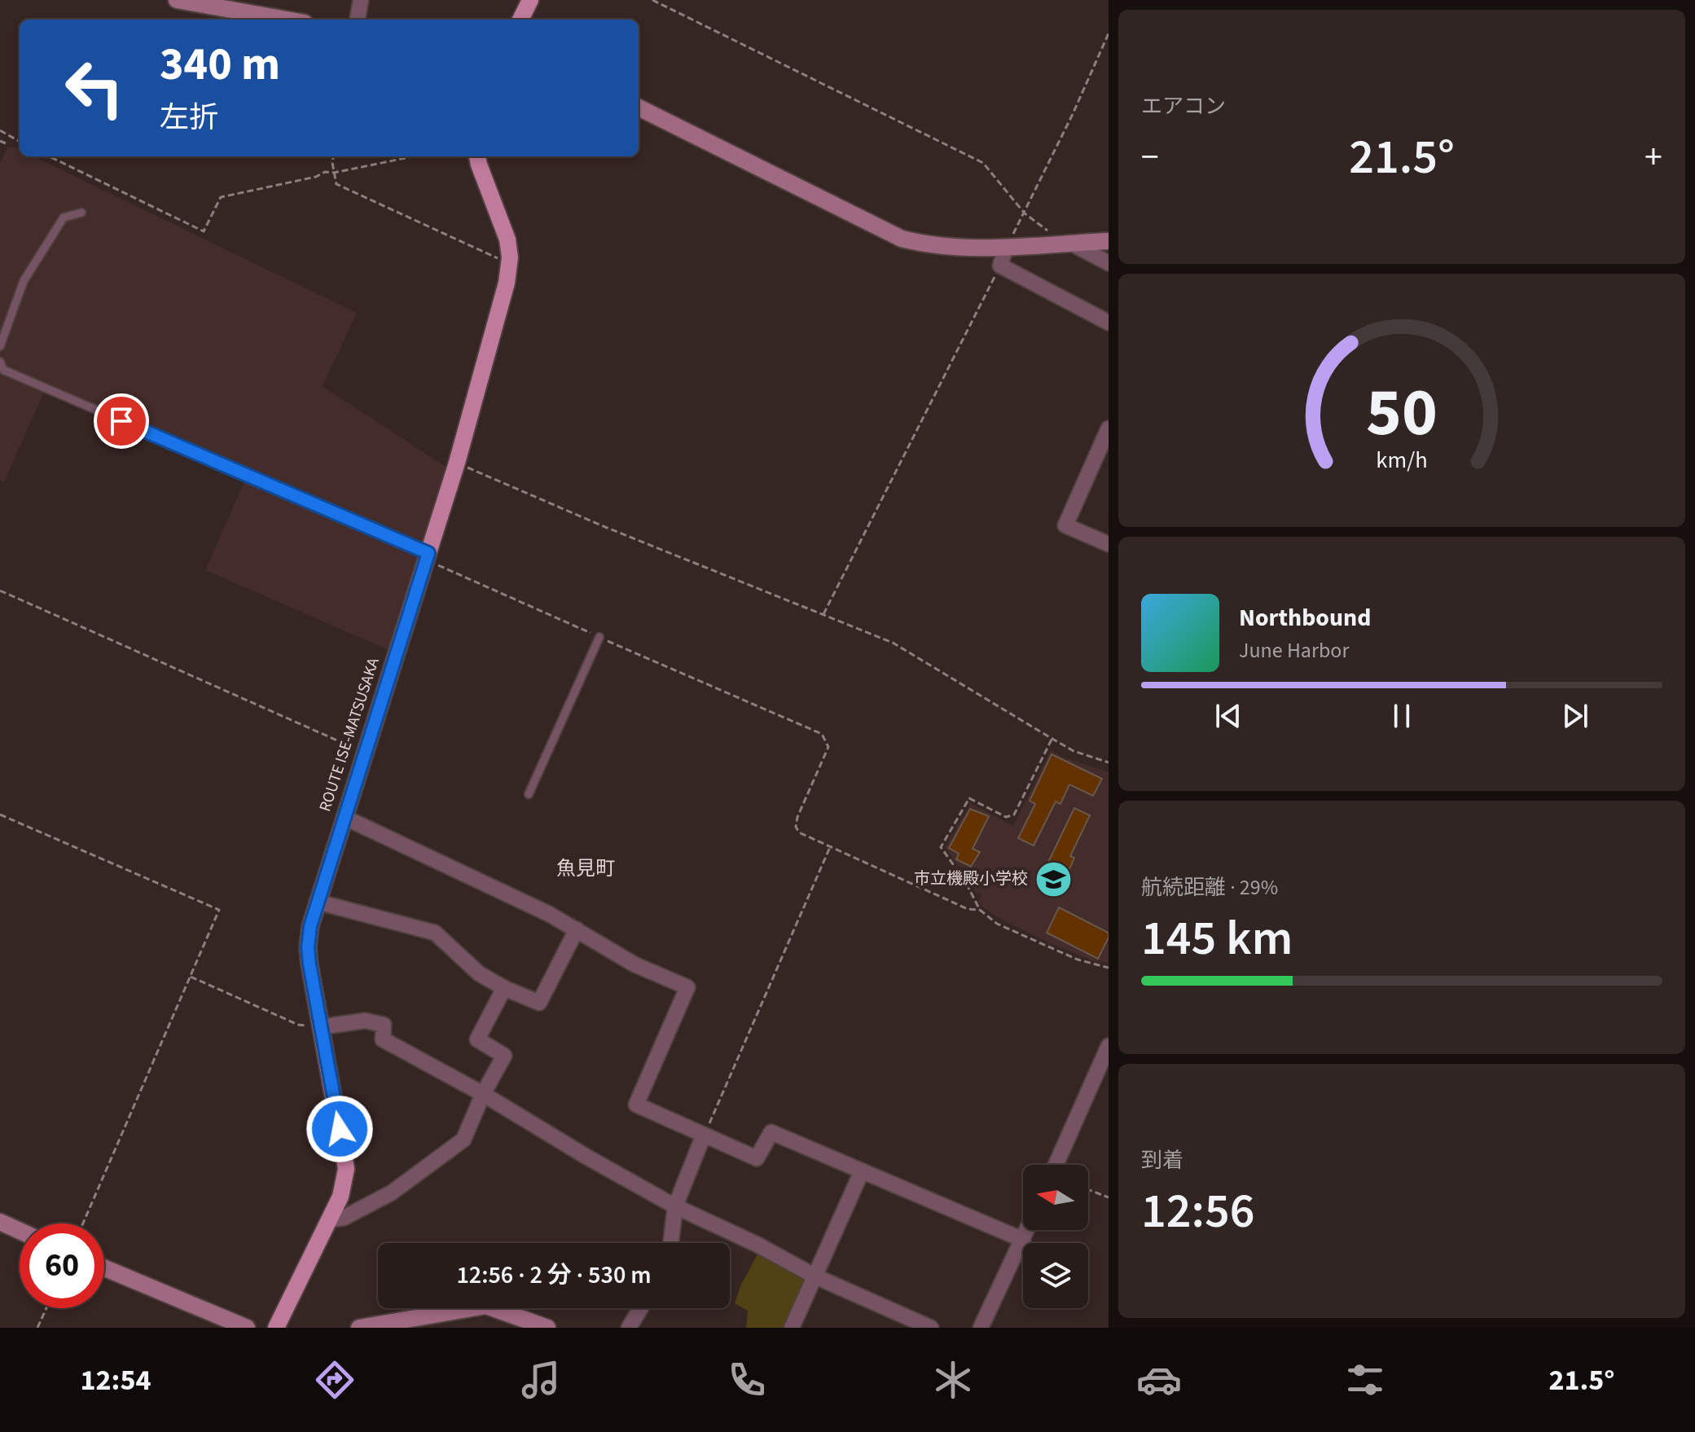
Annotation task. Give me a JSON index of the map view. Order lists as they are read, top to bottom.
{
  "streets": {
    "main road": ["ROUTE ISE-MATSUSAKA"]
  },
  "districts": ["魚見町"],
  "places": {
    "school or university": ["市立機殿小学校"]
  },
  "north": "left",
  "page": {
    "tile": [
      "エアコン",
      ["航続距離 · 29%", "145 km"],
      ["到着", "12:56"]
    ],
    "turn": ["340 m", "左折"],
    "heat": ["−", "21.5°", "+"],
    "song": ["Northbound", "June Harbor"],
    "limit": "60",
    "trip": "12:56 · 2 分 · 530 m",
    "tabs": ["12:54", "21.5°"],
    "gauge": ["50", "km/h"]
  }
}
